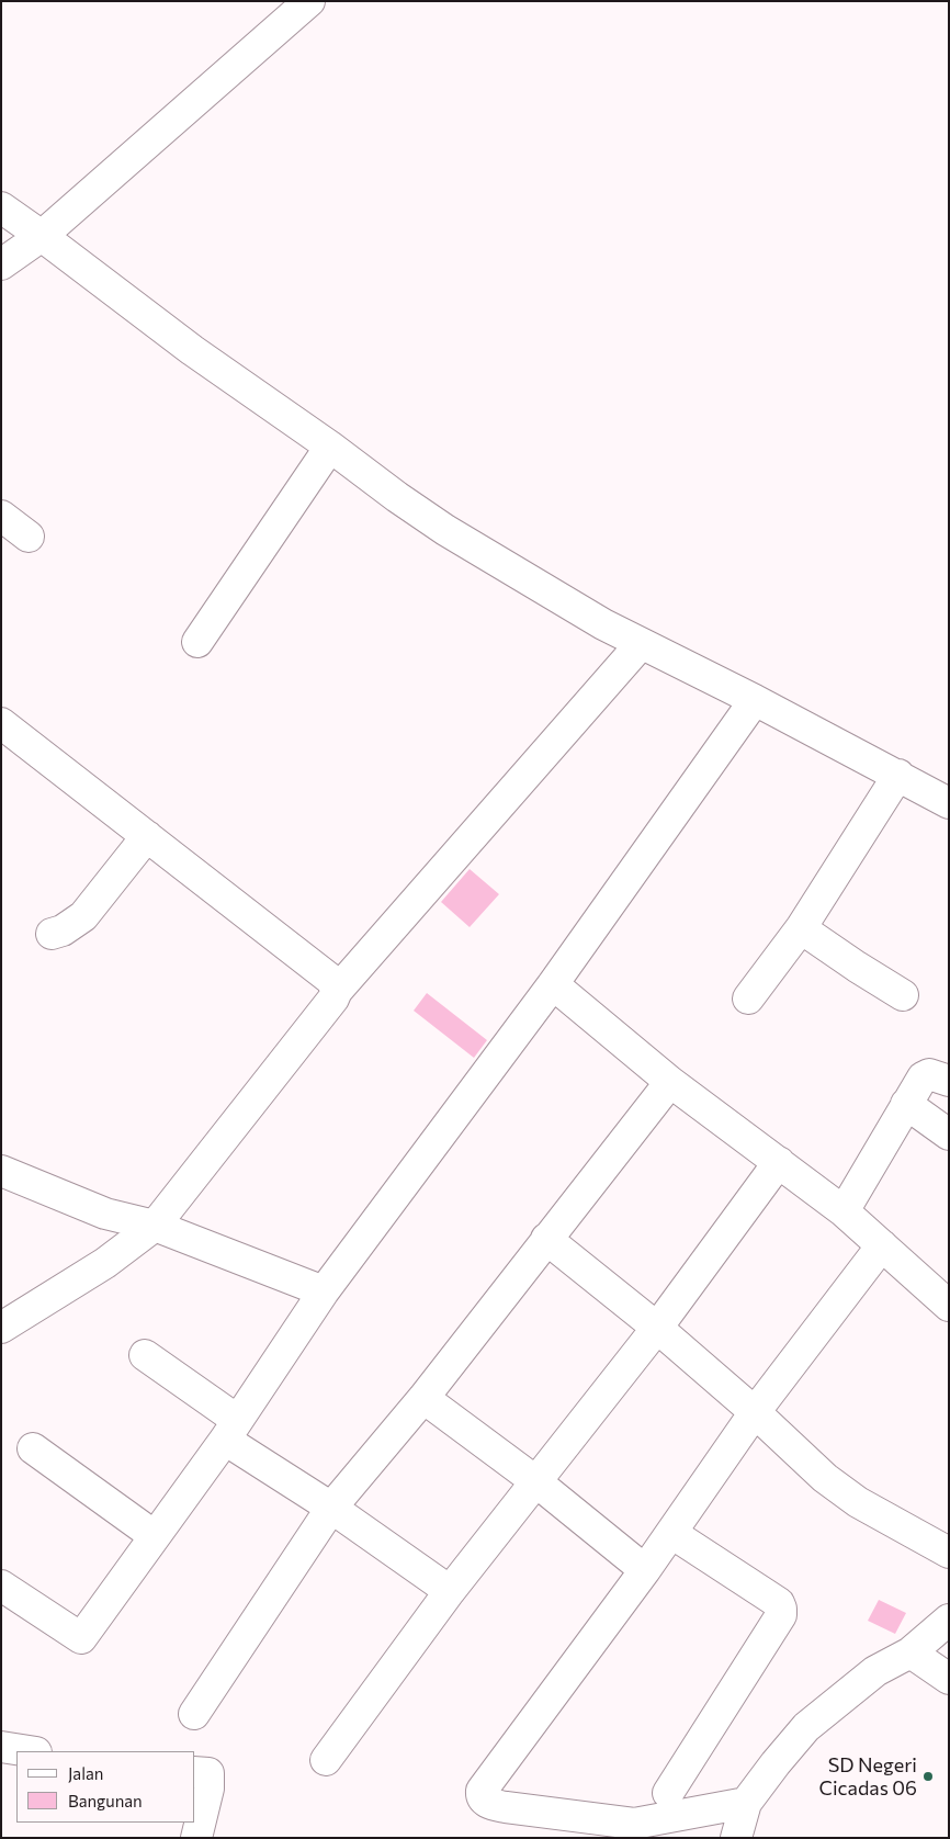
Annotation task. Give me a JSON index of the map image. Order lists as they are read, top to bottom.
{
  "places": ["SD Negeri Cicadas 06"],
  "legend": ["Jalan", "Bangunan"]
}
